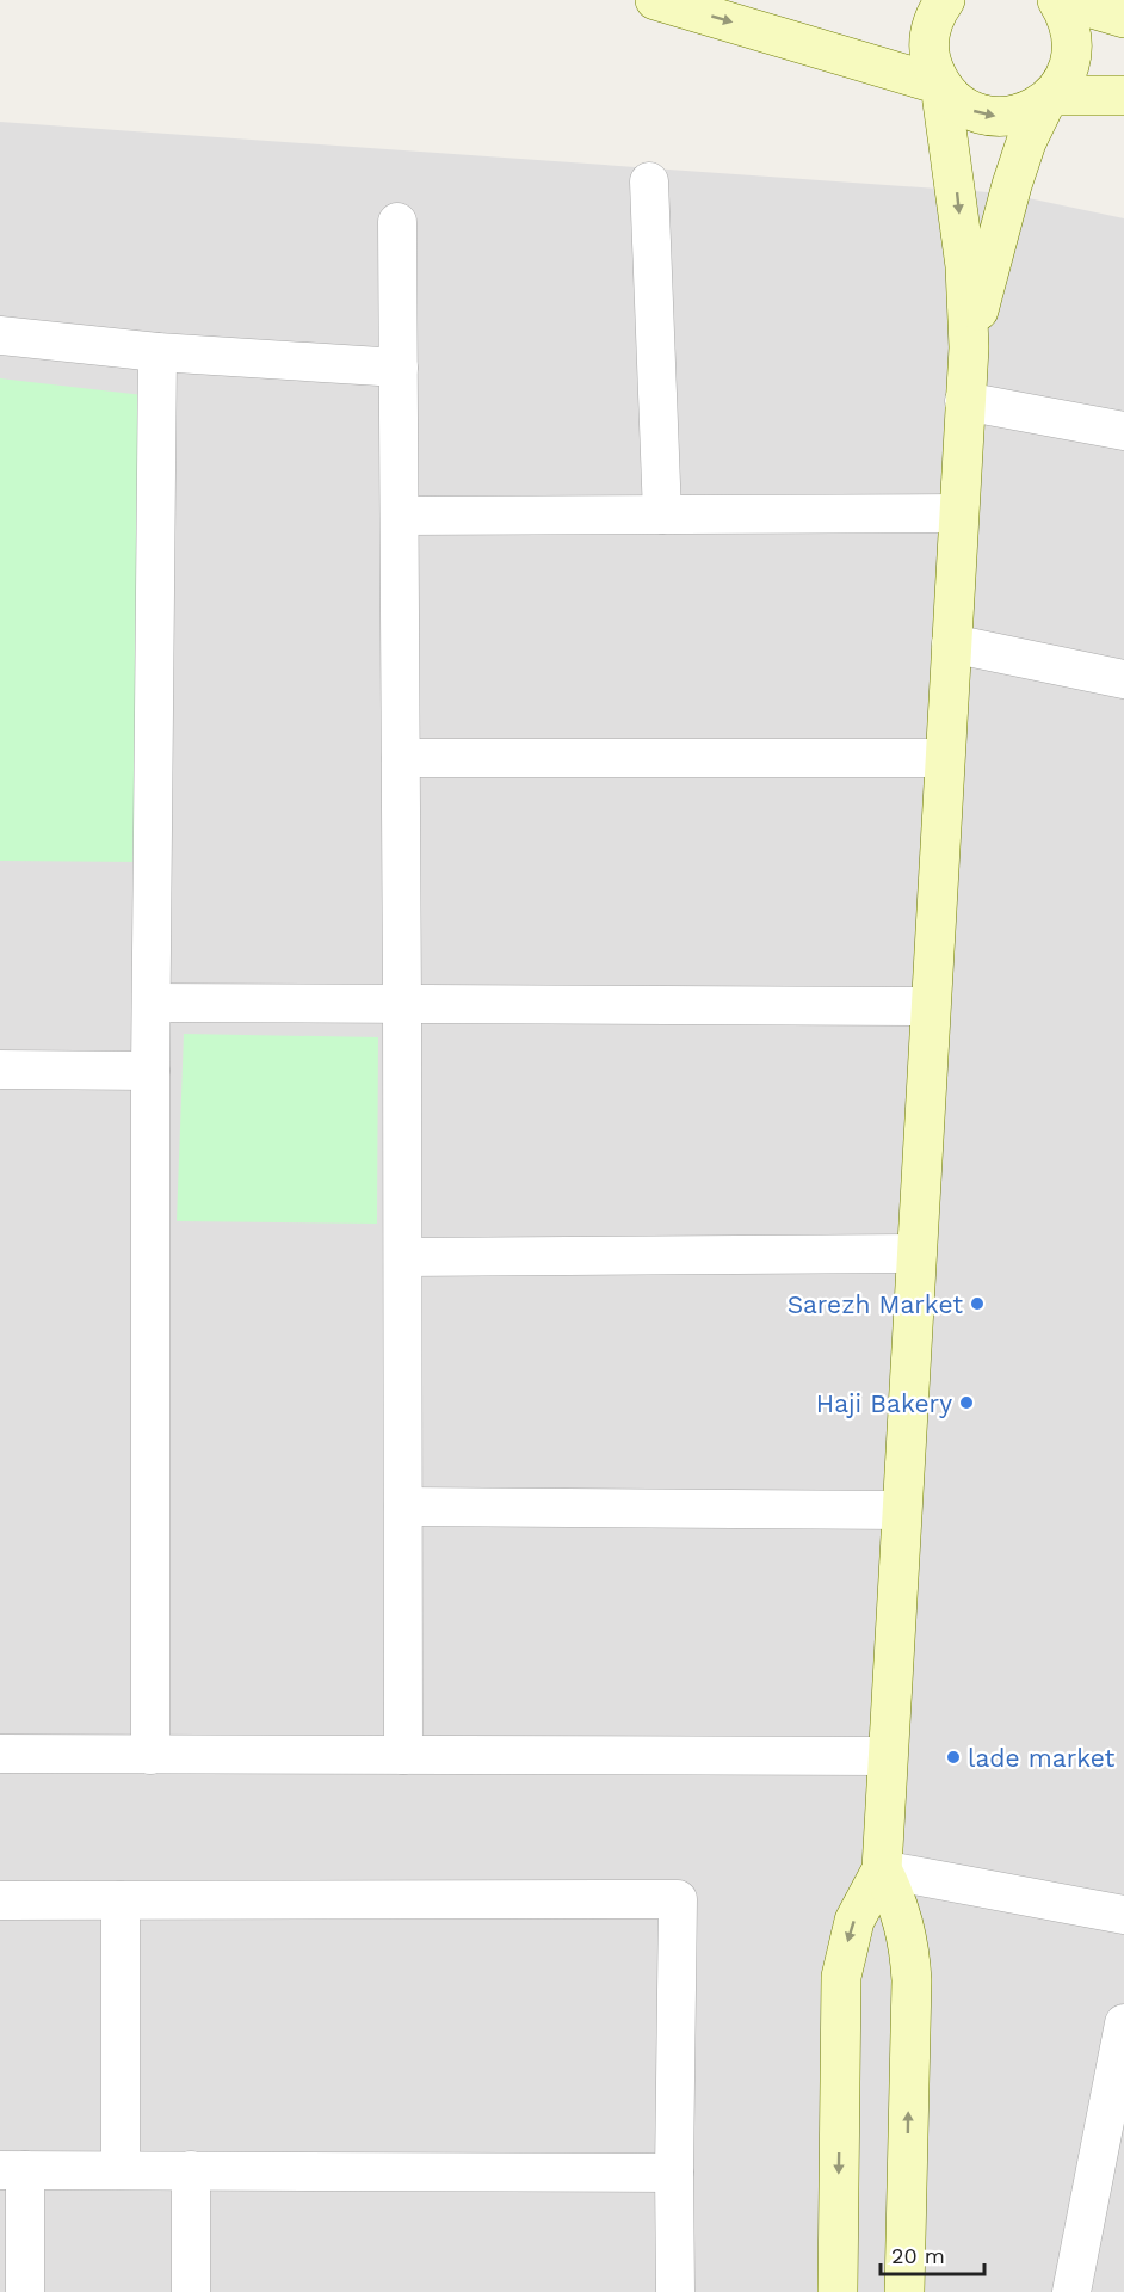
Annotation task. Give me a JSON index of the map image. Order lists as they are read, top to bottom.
{
  "places": ["Sarezh Market", "Haji Bakery", "lade market"],
  "scale_bar": "20 m"
}
